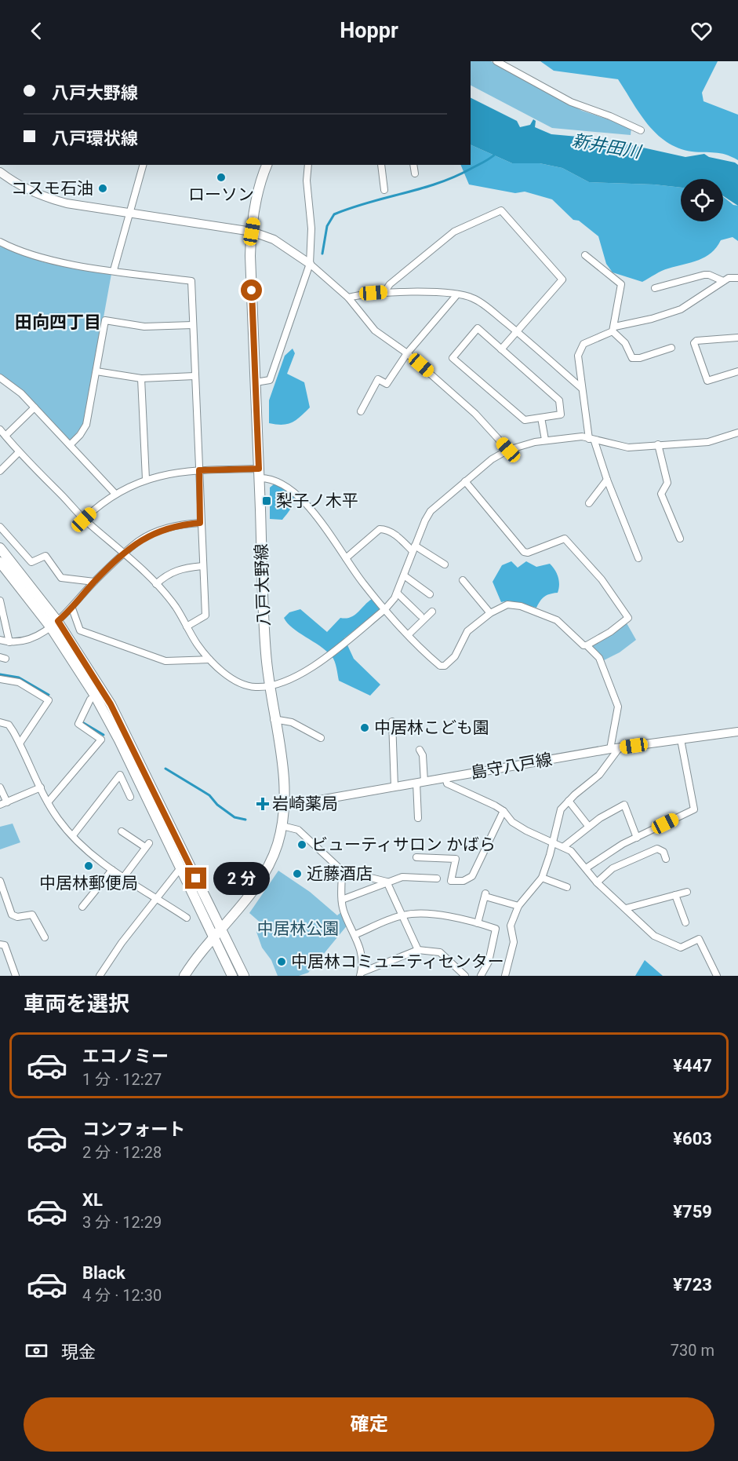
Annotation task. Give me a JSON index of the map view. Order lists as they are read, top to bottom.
{
  "streets": {
    "main road": ["八戸大野線", "島守八戸線"]
  },
  "crossings": [
    ["八戸大野線", "島守八戸線"]
  ],
  "districts": ["田向四丁目"],
  "water": ["新井田川"],
  "parks": ["中居林公園"],
  "places": {
    "other": [
      "ローソン",
      "コスモ石油",
      "中居林こども園",
      "ビューティサロン かばら",
      "中居林郵便局",
      "近藤酒店",
      "中居林コミュニティセンター"
    ],
    "transit": ["梨子ノ木平"],
    "health": ["岩崎薬局"]
  },
  "page": {
    "header": "Hoppr",
    "banner": ["八戸大野線", "八戸環状線"],
    "bubble": "2 分",
    "heading": "車両を選択",
    "list": [
      {
        "name": "エコノミー",
        "note": "1 分 · 12:27",
        "value": "¥447"
      },
      {
        "name": "コンフォート",
        "note": "2 分 · 12:28",
        "value": "¥603"
      },
      {
        "name": "XL",
        "note": "3 分 · 12:29",
        "value": "¥759"
      },
      {
        "name": "Black",
        "note": "4 分 · 12:30",
        "value": "¥723"
      }
    ],
    "pay": ["現金", "730 m"],
    "buttons": "確定"
  }
}
